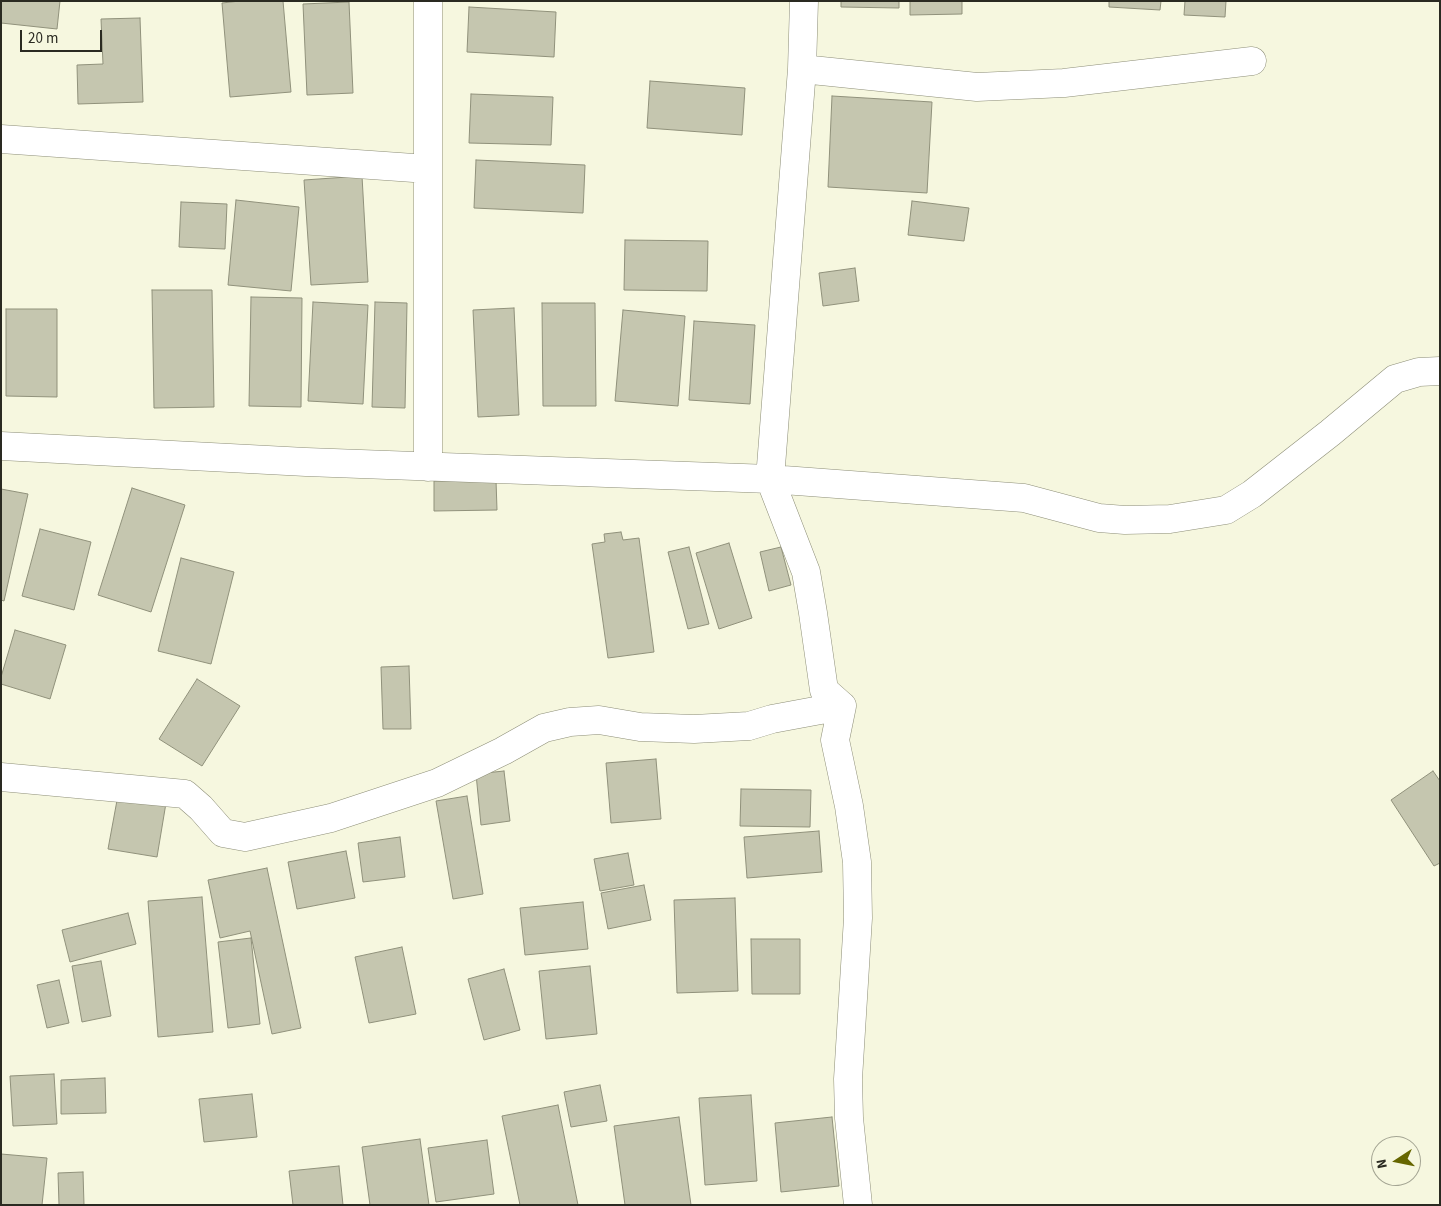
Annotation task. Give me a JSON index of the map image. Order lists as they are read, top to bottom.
{
  "scale_bar": "20 m",
  "north": "left"
}
